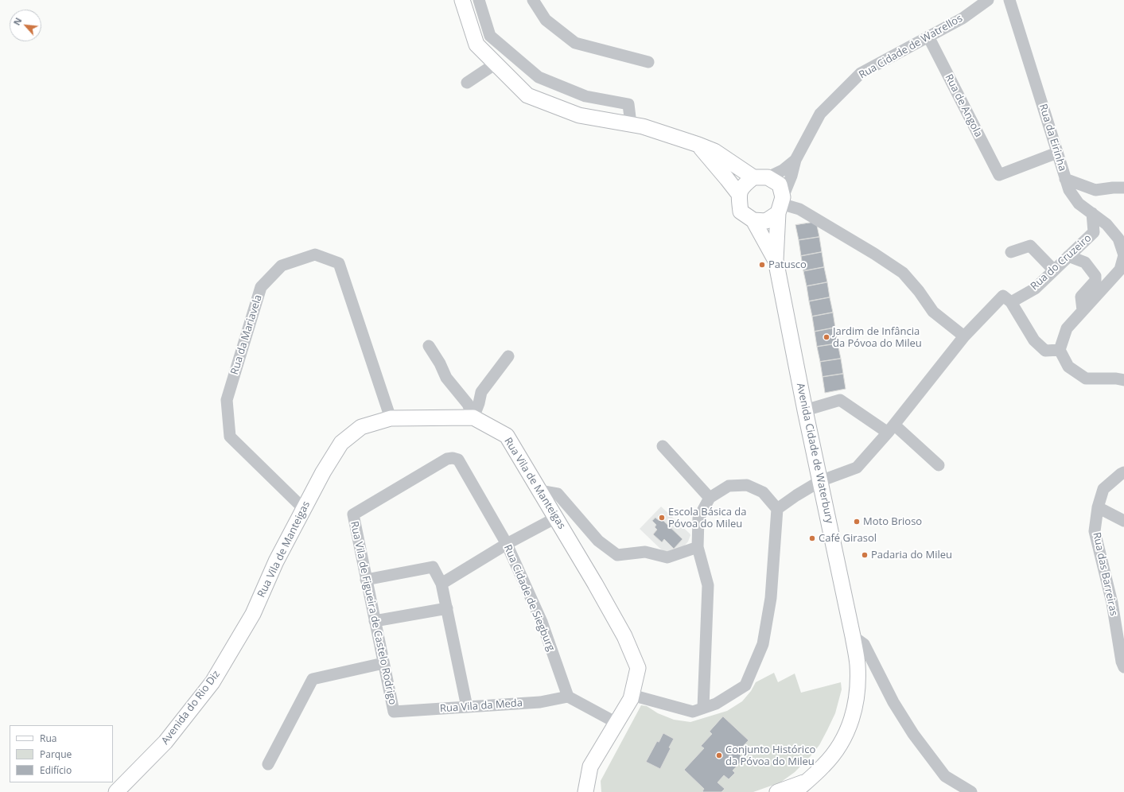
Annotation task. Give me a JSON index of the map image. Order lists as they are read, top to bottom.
{
  "streets": {
    "main road": ["Avenida Cidade de Waterbury", "Rua Vila de Manteigas", "Avenida do Rio Diz"],
    "street": [
      "Rua Cidade de Watrellos",
      "Rua de Angola",
      "Rua da Eirinha",
      "Rua do Cruzeiro",
      "Rua da Mariavela",
      "Rua das Barreiras",
      "Rua Cidade de Siegburg",
      "Rua Vila de Figueira de Castelo Rodrigo",
      "Rua Vila da Meda"
    ]
  },
  "crossings": [
    ["Rua Cidade de Watrellos", "Rua de Angola"],
    ["Rua de Angola", "Rua da Eirinha"],
    ["Rua da Eirinha", "Rua do Cruzeiro"],
    ["Rua da Mariavela", "Rua Vila de Manteigas"],
    ["Rua Vila de Manteigas", "Avenida do Rio Diz"],
    ["Rua Cidade de Siegburg", "Rua Vila de Figueira de Castelo Rodrigo"],
    ["Rua Cidade de Siegburg", "Rua Vila da Meda"],
    ["Rua Vila de Figueira de Castelo Rodrigo", "Rua Vila da Meda"]
  ],
  "places": [
    "Patusco",
    "Jardim de Infância da Póvoa do Mileu",
    "Escola Básica da Póvoa do Mileu",
    "Moto Brioso",
    "Café Girasol",
    "Padaria do Mileu",
    "Conjunto Histórico da Póvoa do Mileu"
  ],
  "legend": ["Rua", "Parque", "Edifício"],
  "north": "top left"
}
